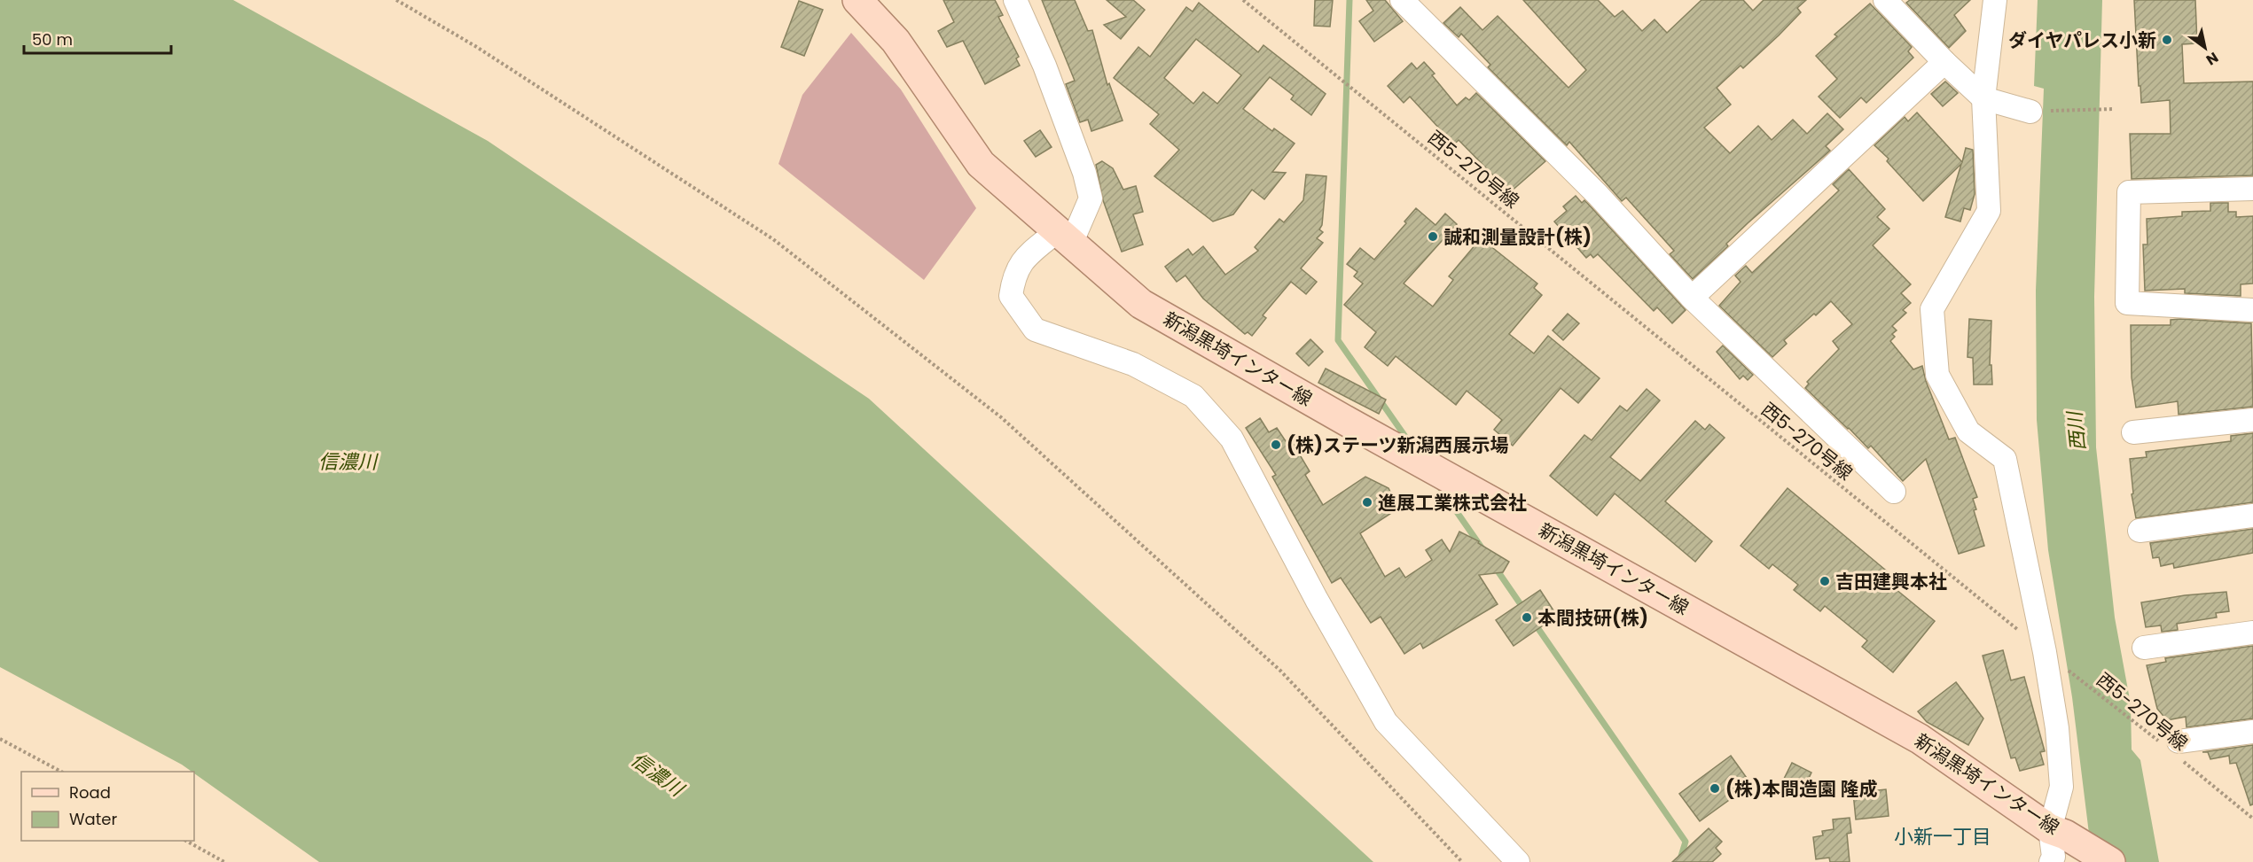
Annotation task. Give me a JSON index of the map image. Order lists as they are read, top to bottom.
{
  "streets": {
    "main road": ["新潟黒埼インター線"],
    "path": ["西5-270号線"]
  },
  "districts": ["小新一丁目"],
  "water": ["西川", "信濃川"],
  "places": [
    "ダイヤパレス小新",
    "誠和測量設計(株)",
    "(株)ステーツ新潟西展示場",
    "進展工業株式会社",
    "吉田建興本社",
    "本間技研(株)",
    "(株)本間造園 隆成"
  ],
  "legend": ["Road", "Water"],
  "scale_bar": "50 m",
  "north": "bottom right"
}
